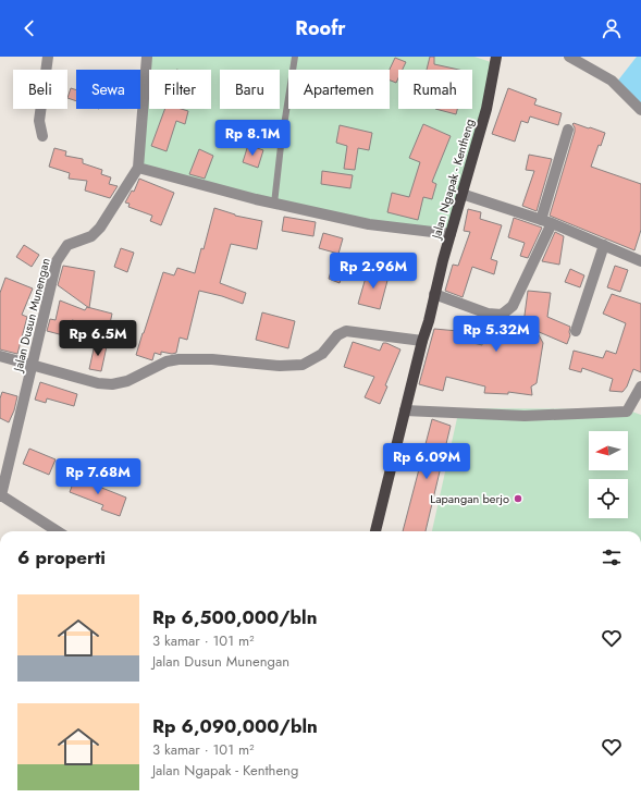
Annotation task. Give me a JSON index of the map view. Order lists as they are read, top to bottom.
{
  "streets": {
    "main road": ["Jalan Ngapak - Kentheng"],
    "street": ["Jalan Dusun Munengan"]
  },
  "places": ["Lapangan berjo"],
  "north": "left",
  "page": {
    "header": "Roofr",
    "chip": [
      "Beli",
      "Sewa",
      "Filter",
      "Baru",
      "Apartemen",
      "Rumah"
    ],
    "price": [
      "Rp 8.1M",
      "Rp 2.96M",
      "Rp 5.32M",
      "Rp 6.5M",
      "Rp 6.09M",
      "Rp 7.68M"
    ],
    "heading": "6 properti",
    "list": [
      {
        "name": "Rp 6,500,000/bln",
        "note": "3 kamar · 101 m² · Jalan Dusun Munengan"
      },
      {
        "name": "Rp 6,090,000/bln",
        "note": "3 kamar · 101 m² · Jalan Ngapak - Kentheng"
      }
    ]
  }
}
